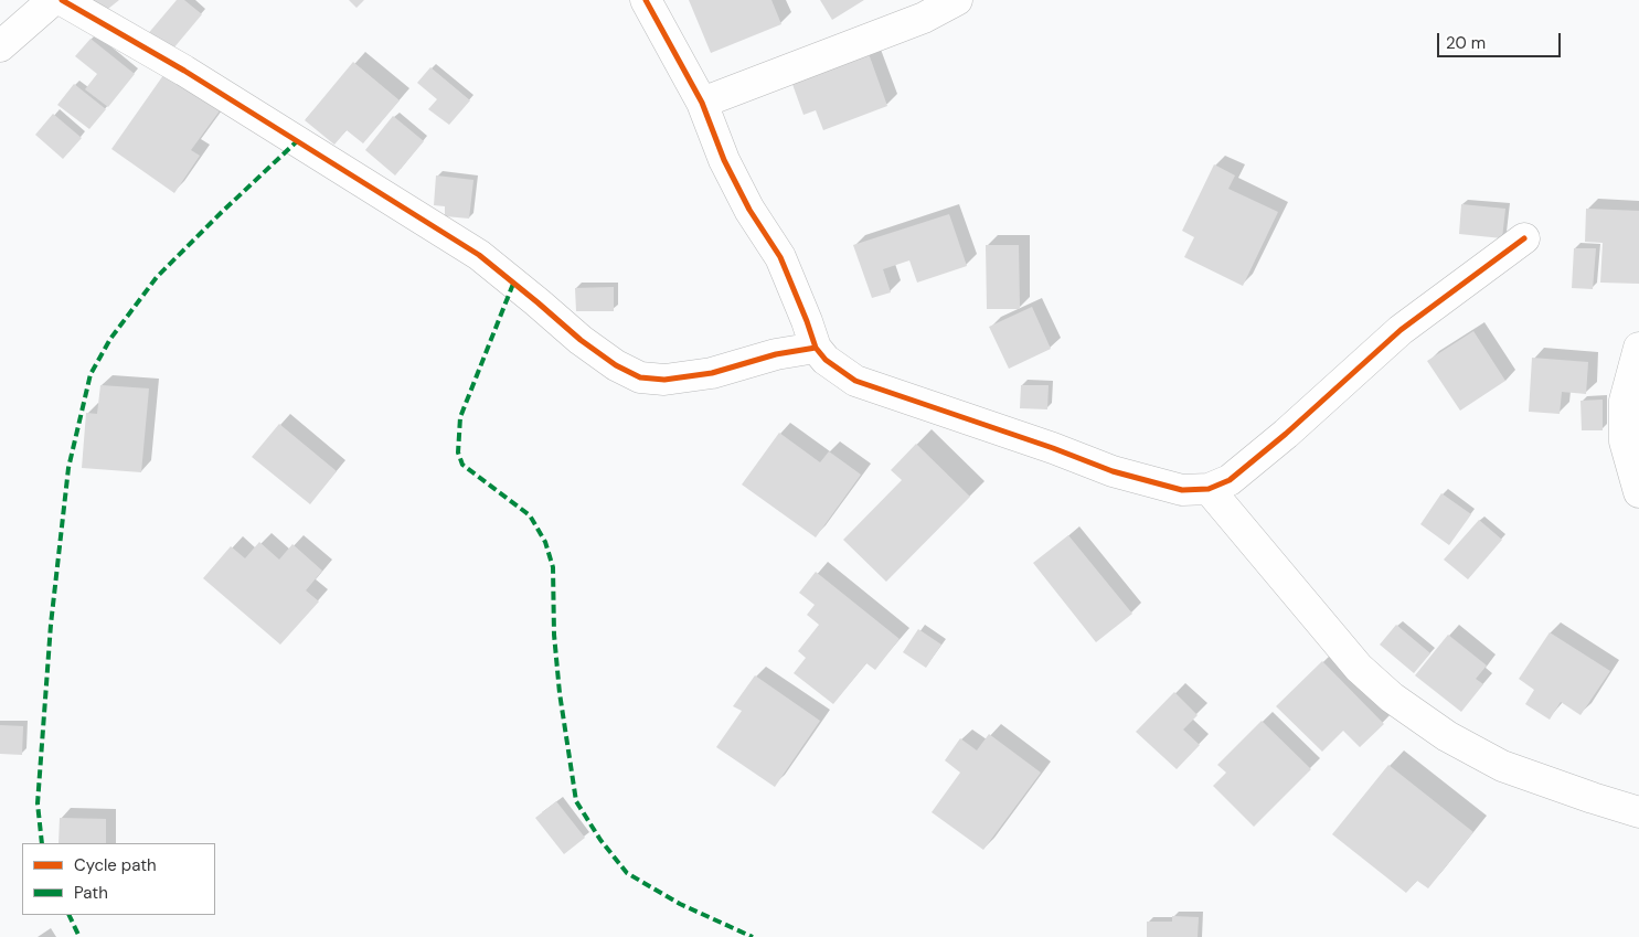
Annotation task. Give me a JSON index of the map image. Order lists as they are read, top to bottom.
{
  "legend": ["Cycle path", "Path"],
  "scale_bar": "20 m"
}
